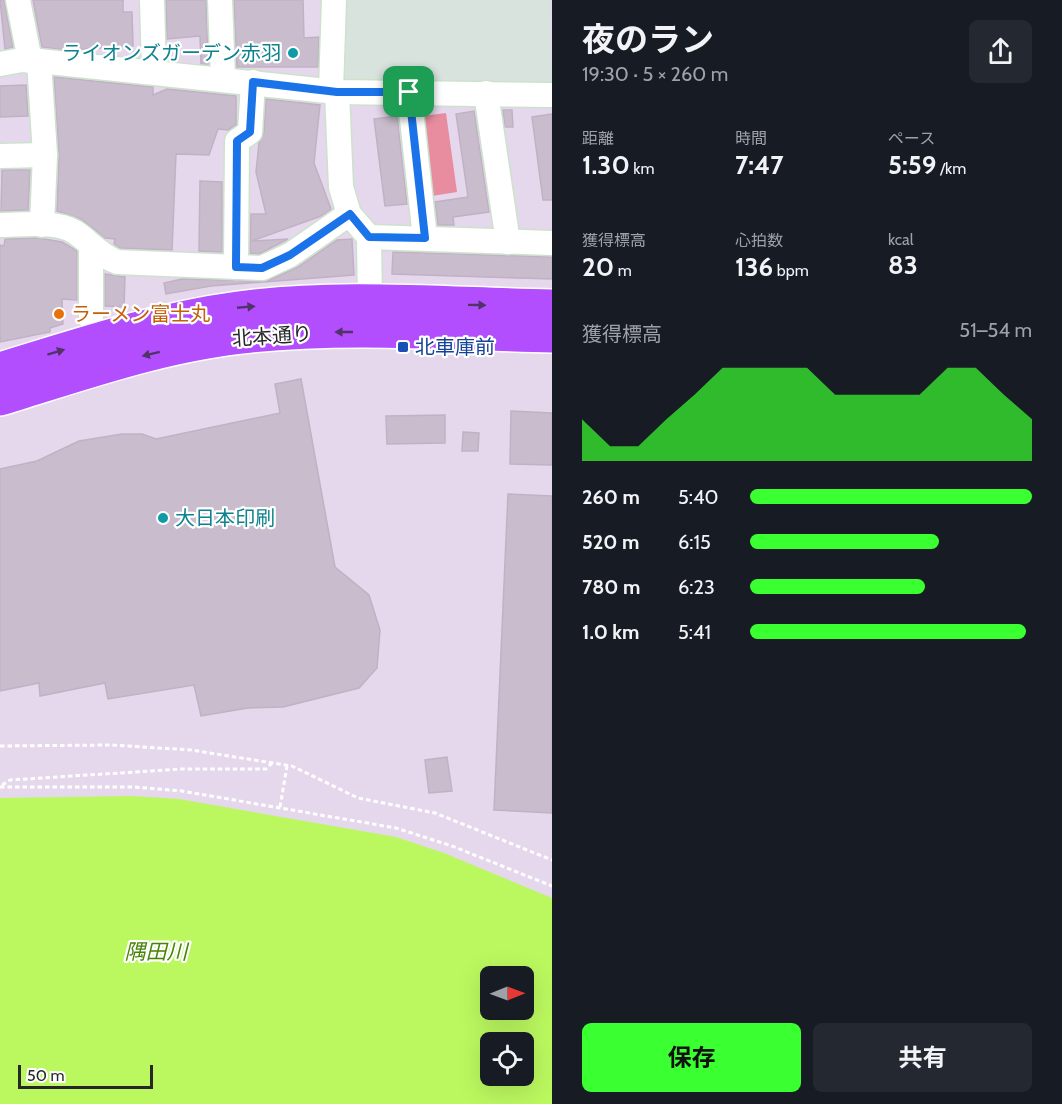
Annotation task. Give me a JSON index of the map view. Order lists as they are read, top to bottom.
{
  "streets": {
    "highway": ["北本通り"]
  },
  "water": ["隅田川"],
  "places": {
    "other": ["ライオンズガーデン赤羽", "ラーメン富士丸", "大日本印刷"],
    "transit": ["北車庫前"]
  },
  "scale_bar": "50 m",
  "north": "right",
  "page": {
    "heading": ["夜のラン", "19:30 · 5 × 260 m"],
    "stats": [
      ["距離", "1.30 km"],
      ["時間", "7:47"],
      ["ペース", "5:59 /km"],
      ["獲得標高", "20 m"],
      ["心拍数", "136 bpm"],
      ["kcal", "83"]
    ],
    "chart": ["獲得標高", "51–54 m"],
    "list": [
      {
        "name": "260 m",
        "note": "5:40"
      },
      {
        "name": "520 m",
        "note": "6:15"
      },
      {
        "name": "780 m",
        "note": "6:23"
      },
      {
        "name": "1.0 km",
        "note": "5:41"
      }
    ],
    "buttons": ["保存", "共有"],
    "scale": "50 m"
  }
}
